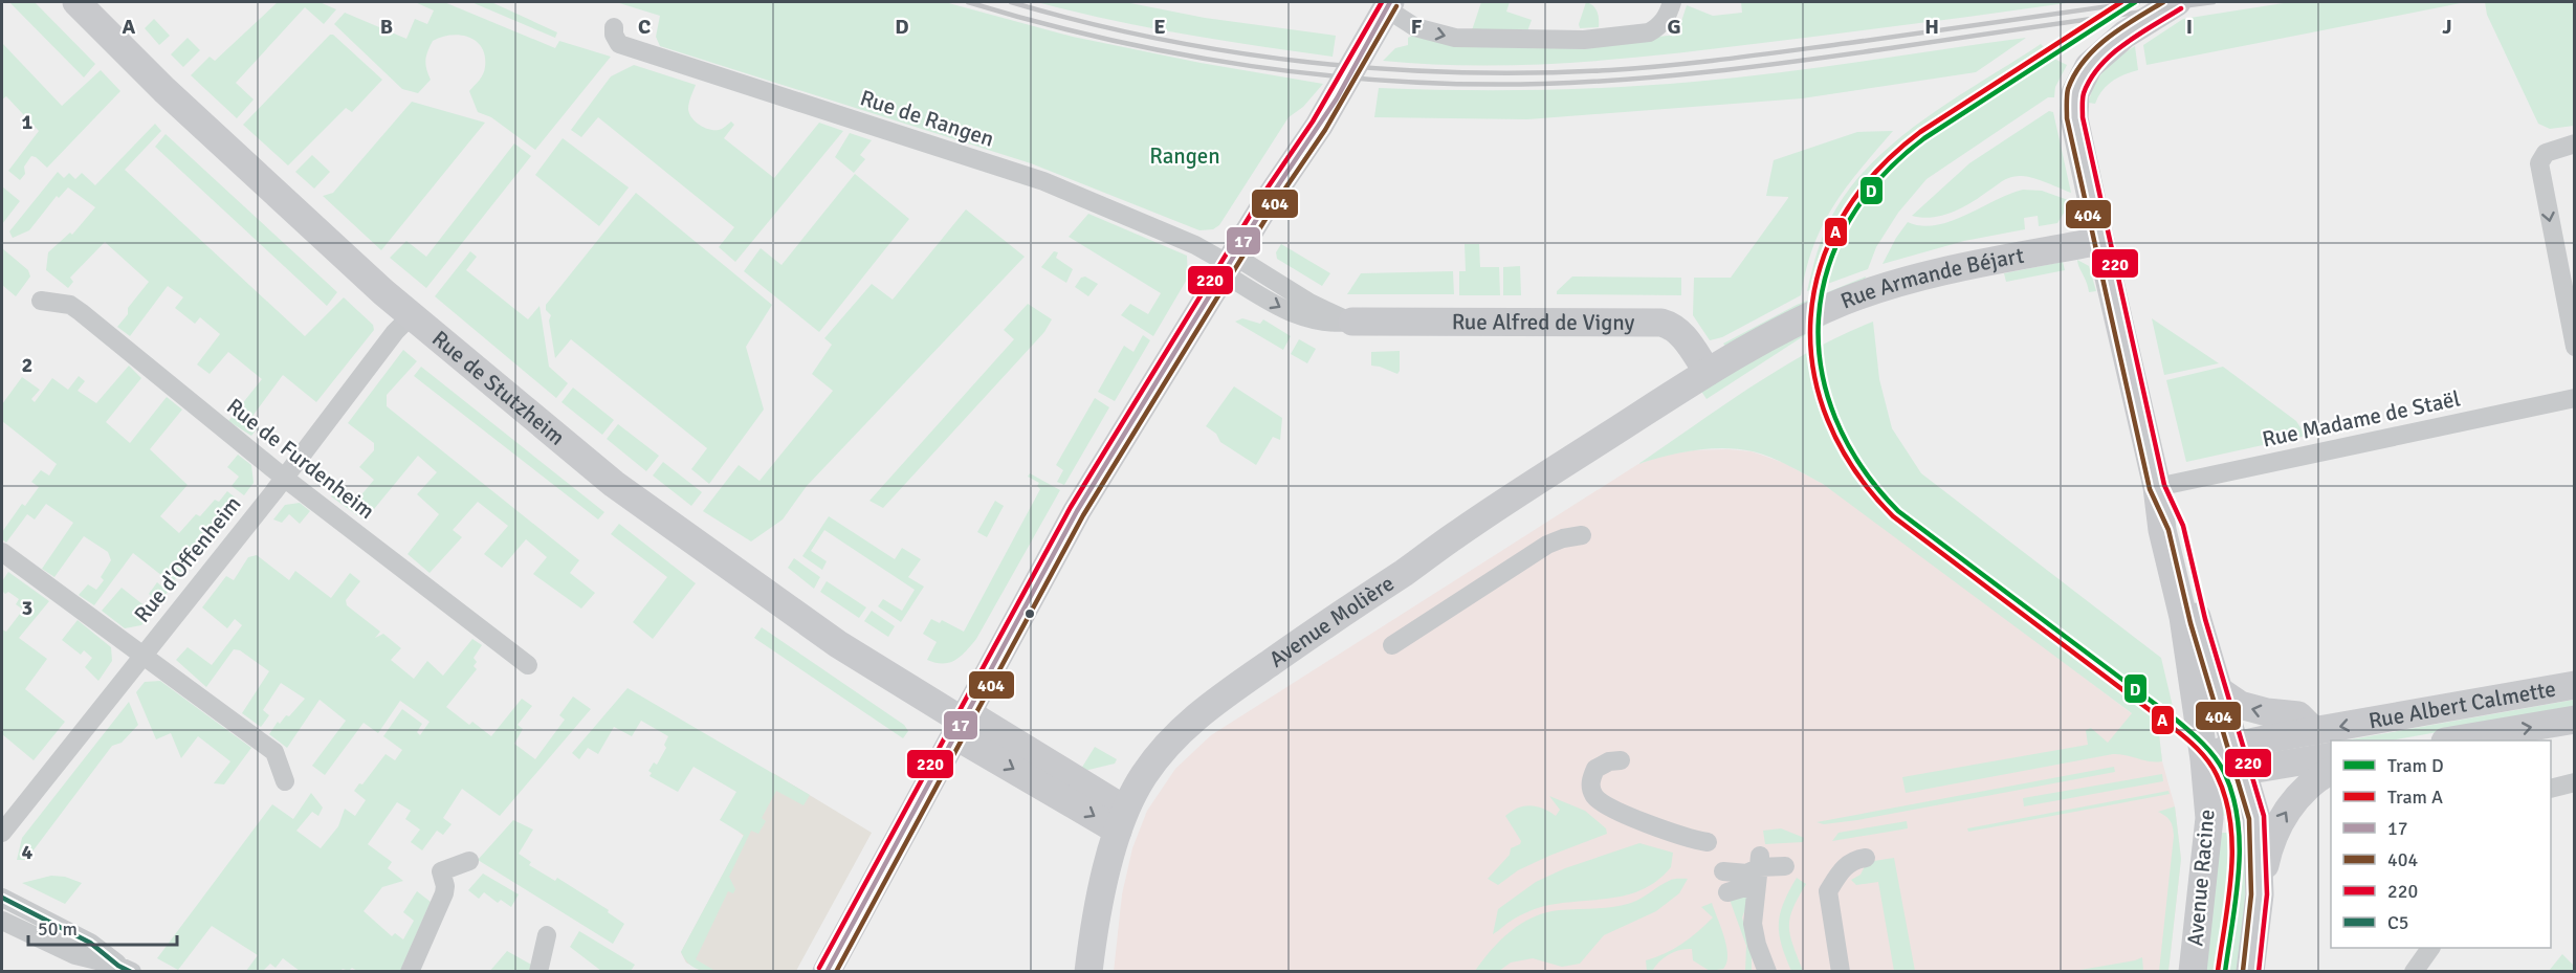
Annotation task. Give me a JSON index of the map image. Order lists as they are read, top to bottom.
{
  "streets": {
    "street": [
      "Rue de Rangen",
      "Rue Armande Béjart",
      "Rue Alfred de Vigny",
      "Rue de Stutzheim",
      "Rue Madame de Staël",
      "Rue de Furdenheim",
      "Rue d'Offenheim",
      "Avenue Molière",
      "Rue Albert Calmette",
      "Avenue Racine"
    ]
  },
  "crossings": [
    ["Rue de Rangen", "Rue Alfred de Vigny"],
    ["Rue Armande Béjart", "Rue Alfred de Vigny"],
    ["Rue Armande Béjart", "Avenue Molière"],
    ["Rue Armande Béjart", "Avenue Racine"],
    ["Rue Alfred de Vigny", "Avenue Molière"],
    ["Rue de Stutzheim", "Rue d'Offenheim"],
    ["Rue de Stutzheim", "Avenue Molière"],
    ["Rue Madame de Staël", "Avenue Racine"],
    ["Rue de Furdenheim", "Rue d'Offenheim"],
    ["Rue Albert Calmette", "Avenue Racine"]
  ],
  "parks": ["Rangen"],
  "lines": [
    "tram line D",
    "tram line A",
    "transit line 17",
    "transit line 404",
    "transit line 220",
    "transit line C5"
  ],
  "legend": [
    "Tram D",
    "Tram A",
    "17",
    "404",
    "220",
    "C5"
  ],
  "scale_bar": "50 m",
  "grid": {
    "columns": [
      "A",
      "B",
      "C",
      "D",
      "E",
      "F",
      "G",
      "H",
      "I",
      "J"
    ],
    "rows": [
      "1",
      "2",
      "3",
      "4"
    ]
  }
}
